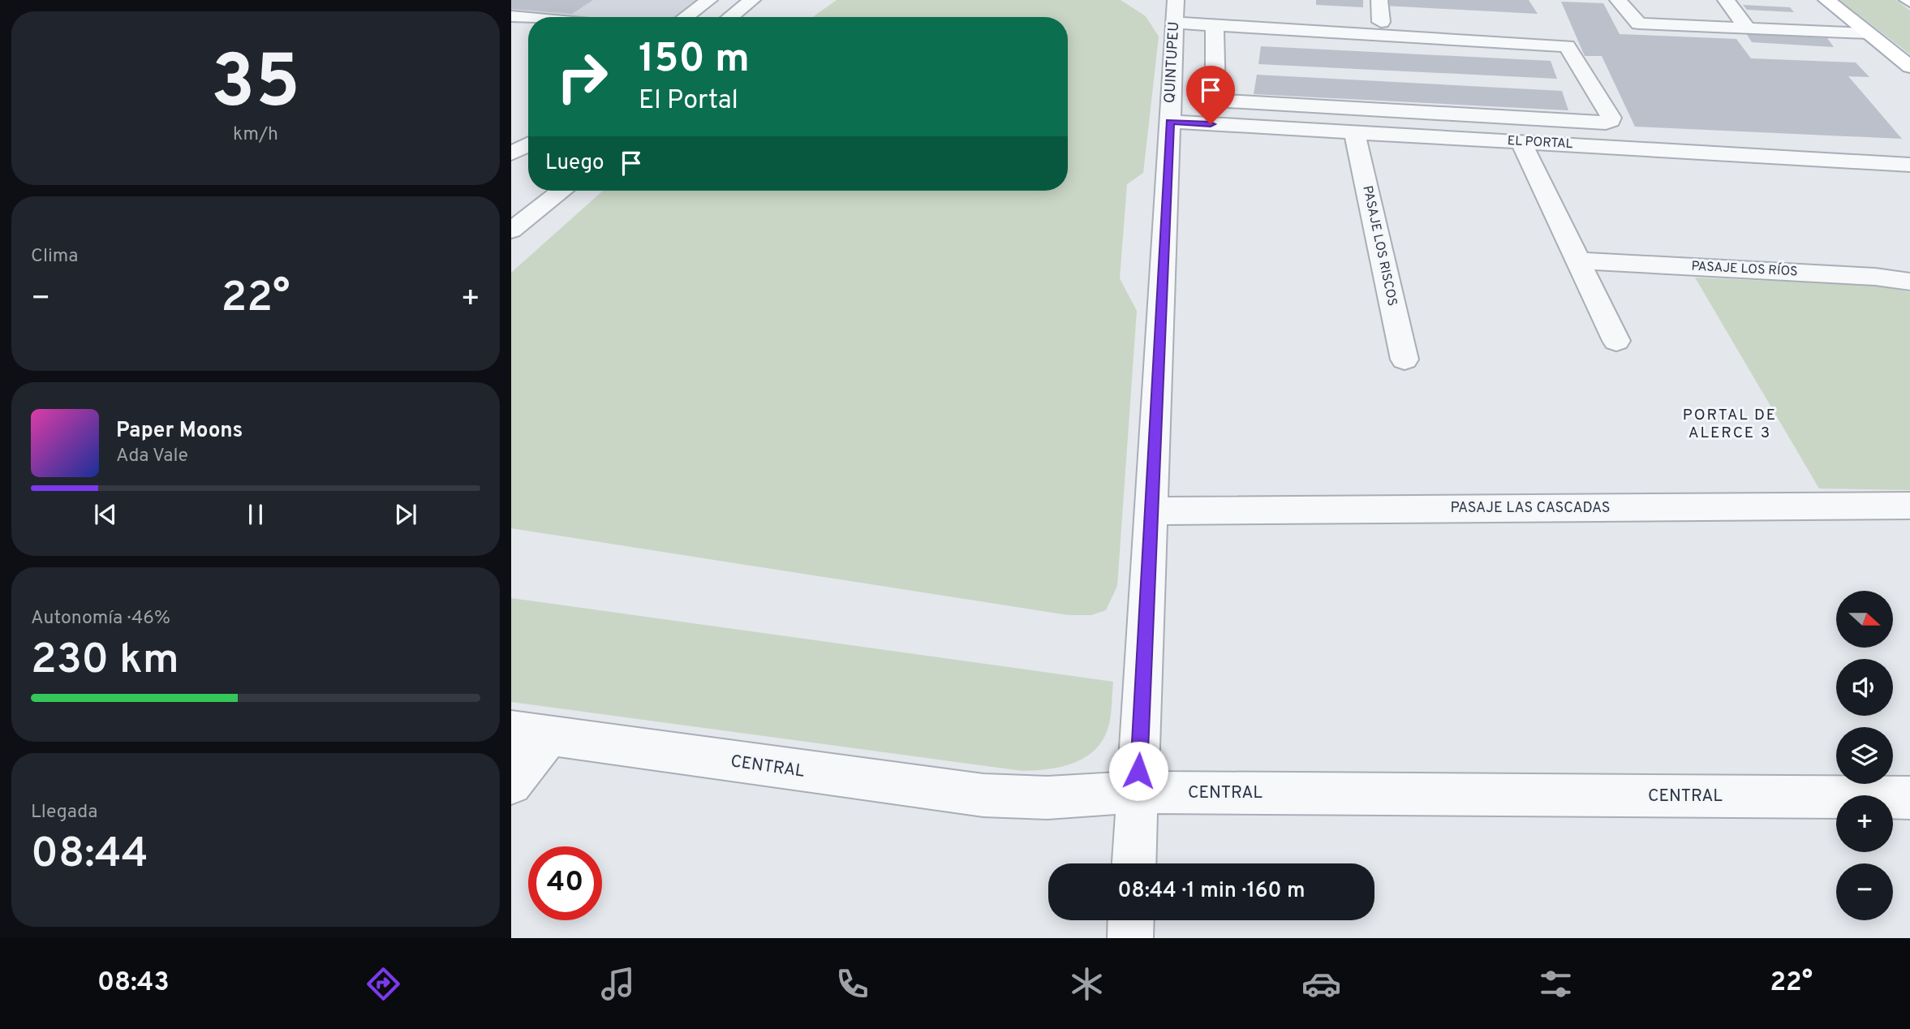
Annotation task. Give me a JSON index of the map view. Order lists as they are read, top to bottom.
{
  "streets": {
    "street": [
      "QUINTUPEU",
      "EL PORTAL",
      "PASAJE LOS RISCOS",
      "PASAJE LOS RÍOS",
      "PASAJE LAS CASCADAS",
      "CENTRAL"
    ]
  },
  "crossings": [
    ["QUINTUPEU", "EL PORTAL"],
    ["QUINTUPEU", "PASAJE LAS CASCADAS"],
    ["QUINTUPEU", "CENTRAL"],
    ["EL PORTAL", "PASAJE LOS RISCOS"]
  ],
  "districts": ["PORTAL DE ALERCE 3"],
  "north": "right",
  "page": {
    "tile": [
      ["35", "km/h"],
      "Clima",
      ["Autonomía · 46%", "230 km"],
      ["Llegada", "08:44"]
    ],
    "turn": ["150 m", "El Portal"],
    "then": "Luego",
    "heat": ["−", "22°", "+"],
    "song": ["Paper Moons", "Ada Vale"],
    "map_buttons": ["+", "−"],
    "limit": "40",
    "trip": "08:44 · 1 min · 160 m",
    "tabs": ["08:43", "22°"]
  }
}
